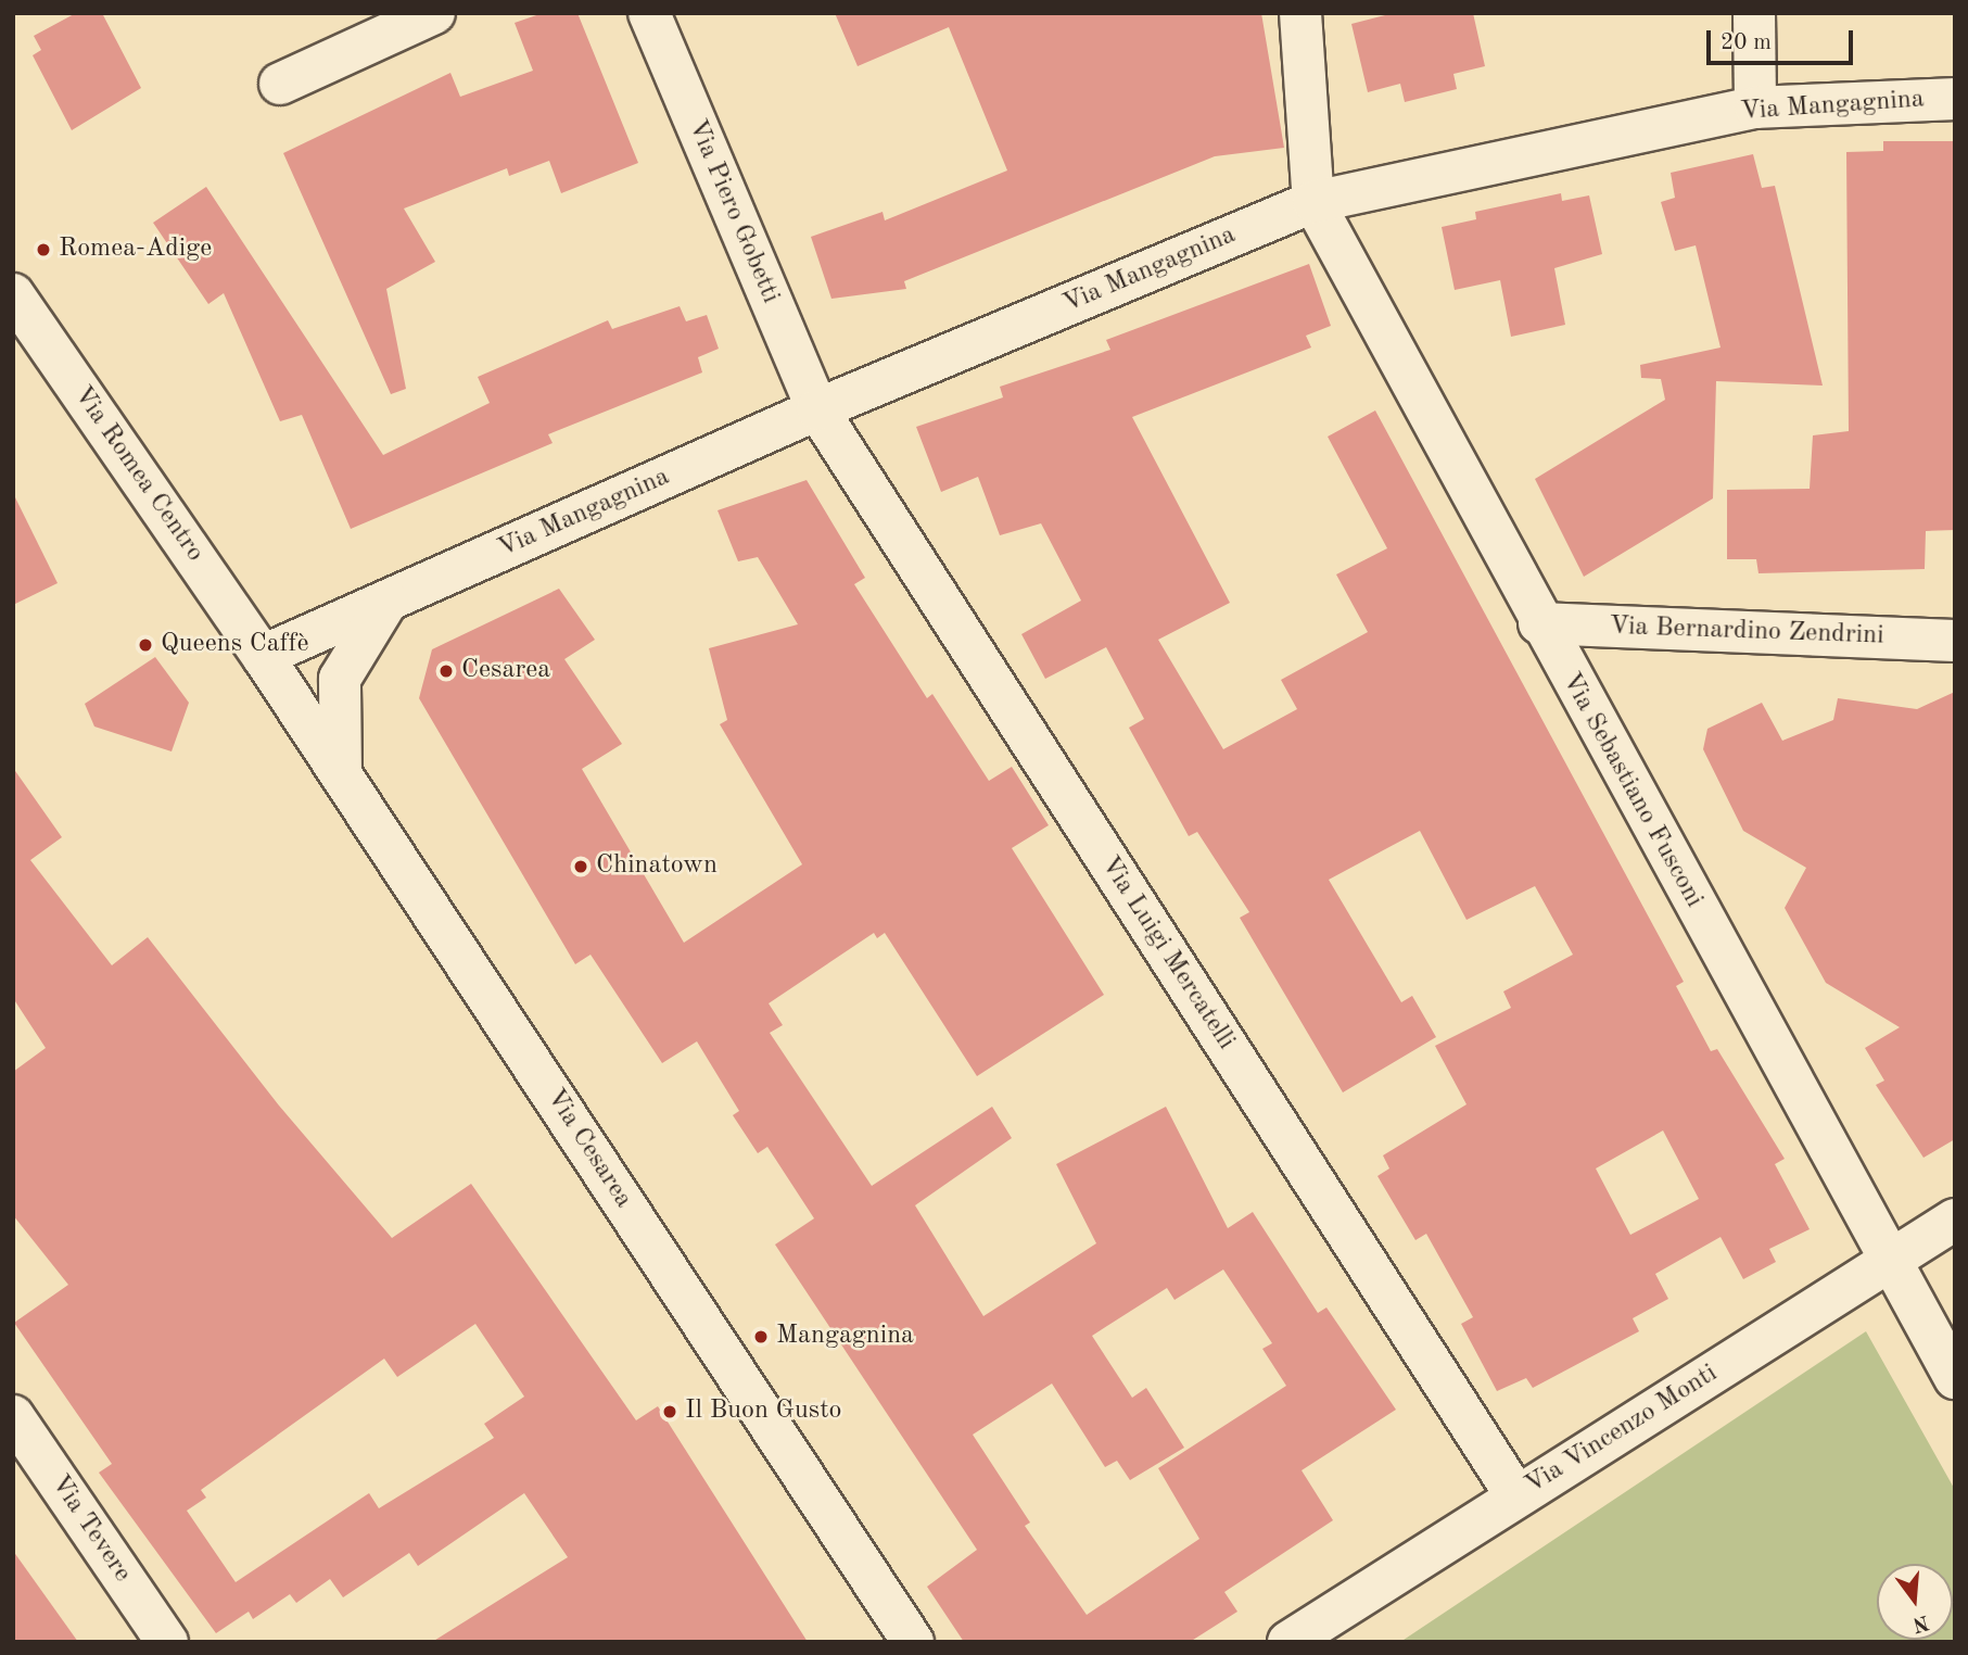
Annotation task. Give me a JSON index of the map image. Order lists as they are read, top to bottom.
{
  "streets": {
    "street": [
      "Via Mangagnina",
      "Via Piero Gobetti",
      "Via Romea Centro",
      "Via Bernardino Zendrini",
      "Via Sebastiano Fusconi",
      "Via Luigi Mercatelli",
      "Via Cesarea",
      "Via Vincenzo Monti",
      "Via Tevere"
    ]
  },
  "crossings": [
    ["Via Mangagnina", "Via Piero Gobetti"],
    ["Via Mangagnina", "Via Romea Centro"],
    ["Via Mangagnina", "Via Sebastiano Fusconi"],
    ["Via Mangagnina", "Via Luigi Mercatelli"],
    ["Via Mangagnina", "Via Cesarea"],
    ["Via Piero Gobetti", "Via Luigi Mercatelli"],
    ["Via Romea Centro", "Via Cesarea"],
    ["Via Bernardino Zendrini", "Via Sebastiano Fusconi"],
    ["Via Sebastiano Fusconi", "Via Vincenzo Monti"],
    ["Via Luigi Mercatelli", "Via Vincenzo Monti"]
  ],
  "places": [
    "Romea-Adige",
    "Queens Caffè",
    "Cesarea",
    "Chinatown",
    "Mangagnina",
    "Il Buon Gusto"
  ],
  "scale_bar": "20 m",
  "north": "bottom"
}
